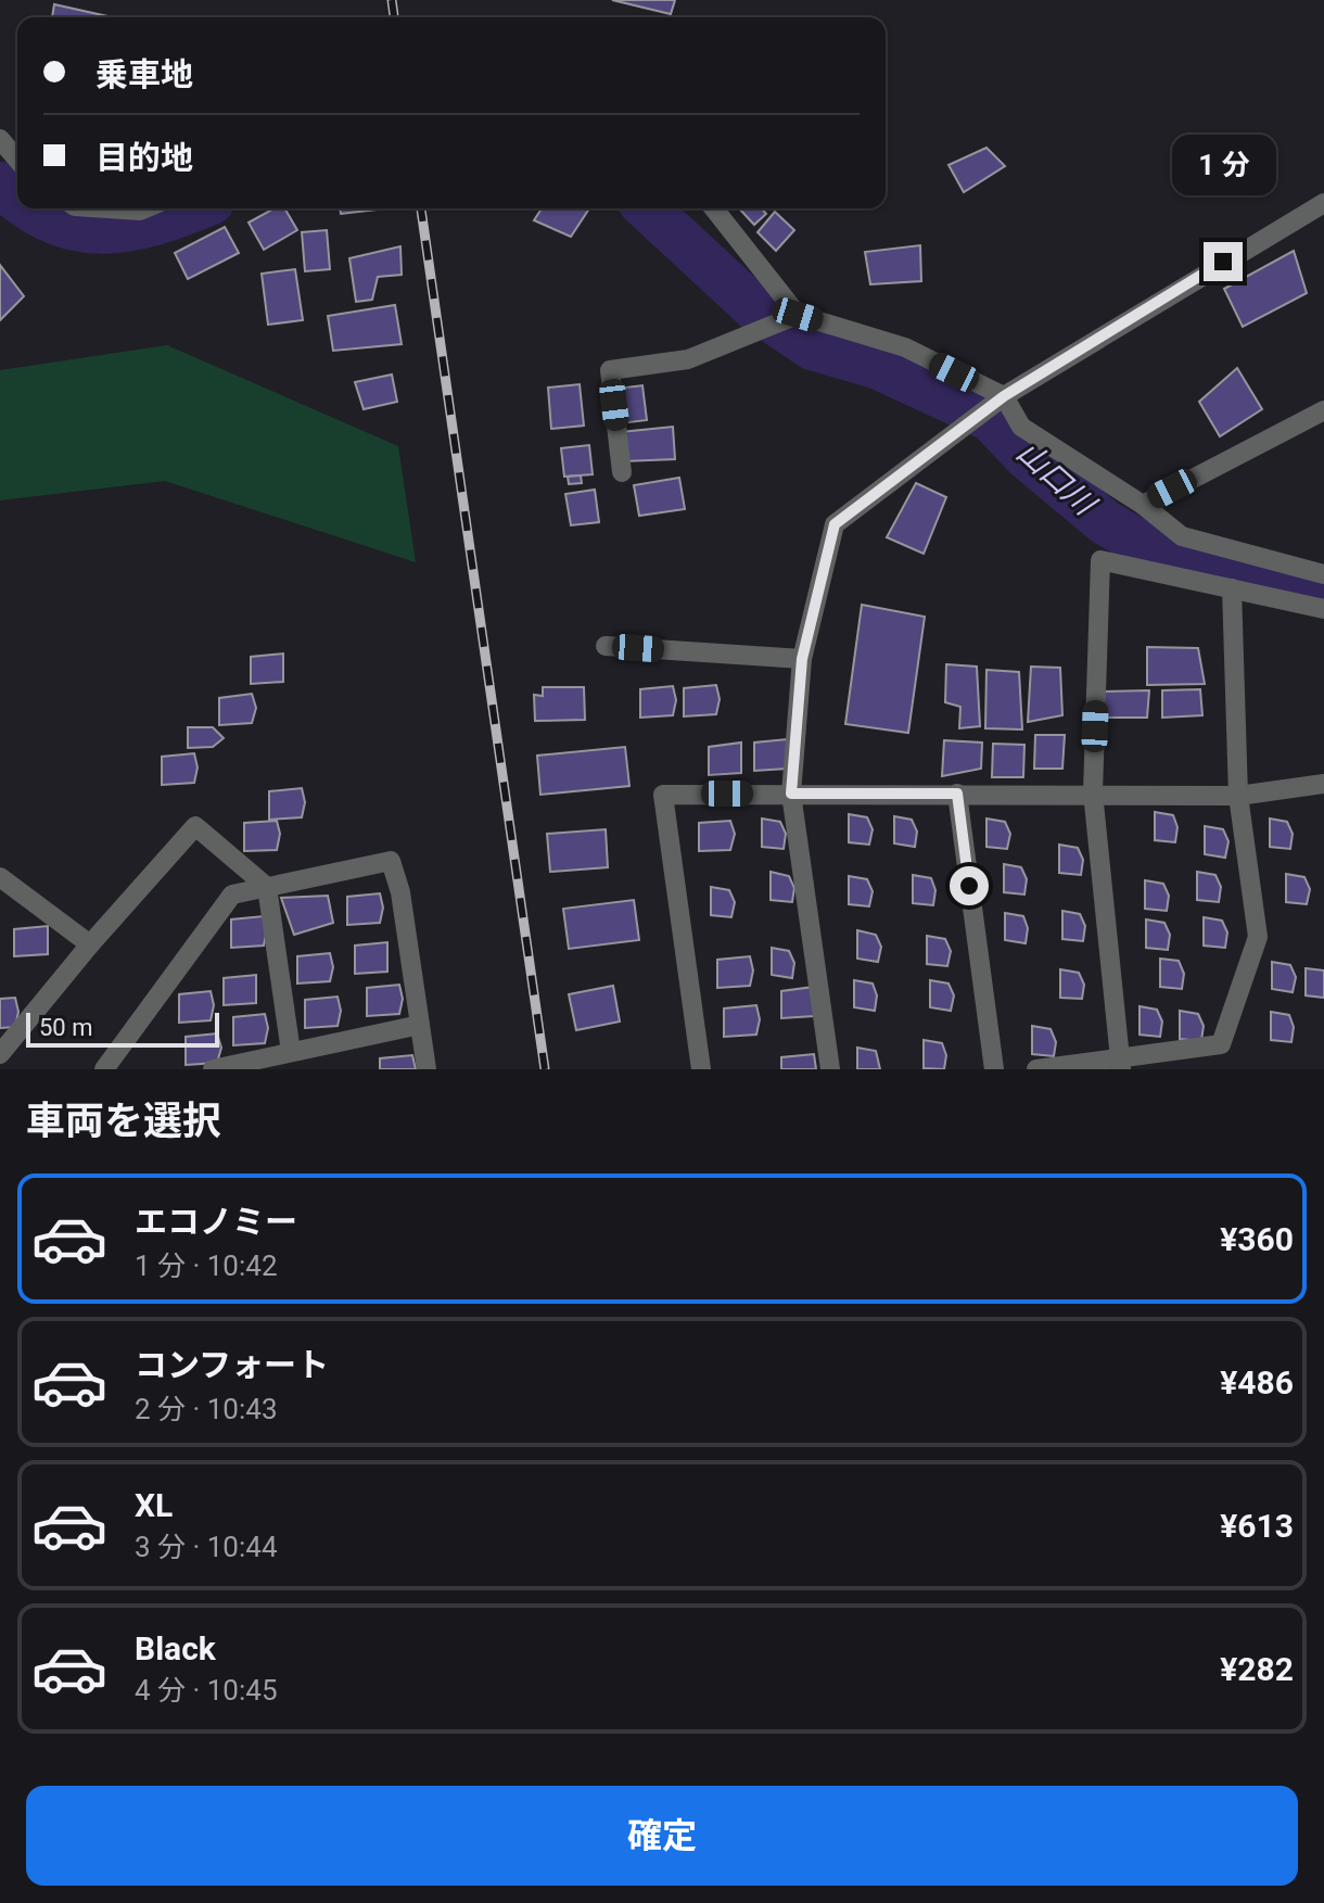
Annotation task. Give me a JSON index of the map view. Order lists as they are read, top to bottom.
{
  "water": ["山口川"],
  "scale_bar": "50 m",
  "page": {
    "banner": ["乗車地", "目的地"],
    "bubble": "1 分",
    "scale": "50 m",
    "heading": "車両を選択",
    "list": [
      {
        "name": "エコノミー",
        "note": "1 分 · 10:42",
        "value": "¥360"
      },
      {
        "name": "コンフォート",
        "note": "2 分 · 10:43",
        "value": "¥486"
      },
      {
        "name": "XL",
        "note": "3 分 · 10:44",
        "value": "¥613"
      },
      {
        "name": "Black",
        "note": "4 分 · 10:45",
        "value": "¥282"
      }
    ],
    "buttons": "確定"
  }
}
